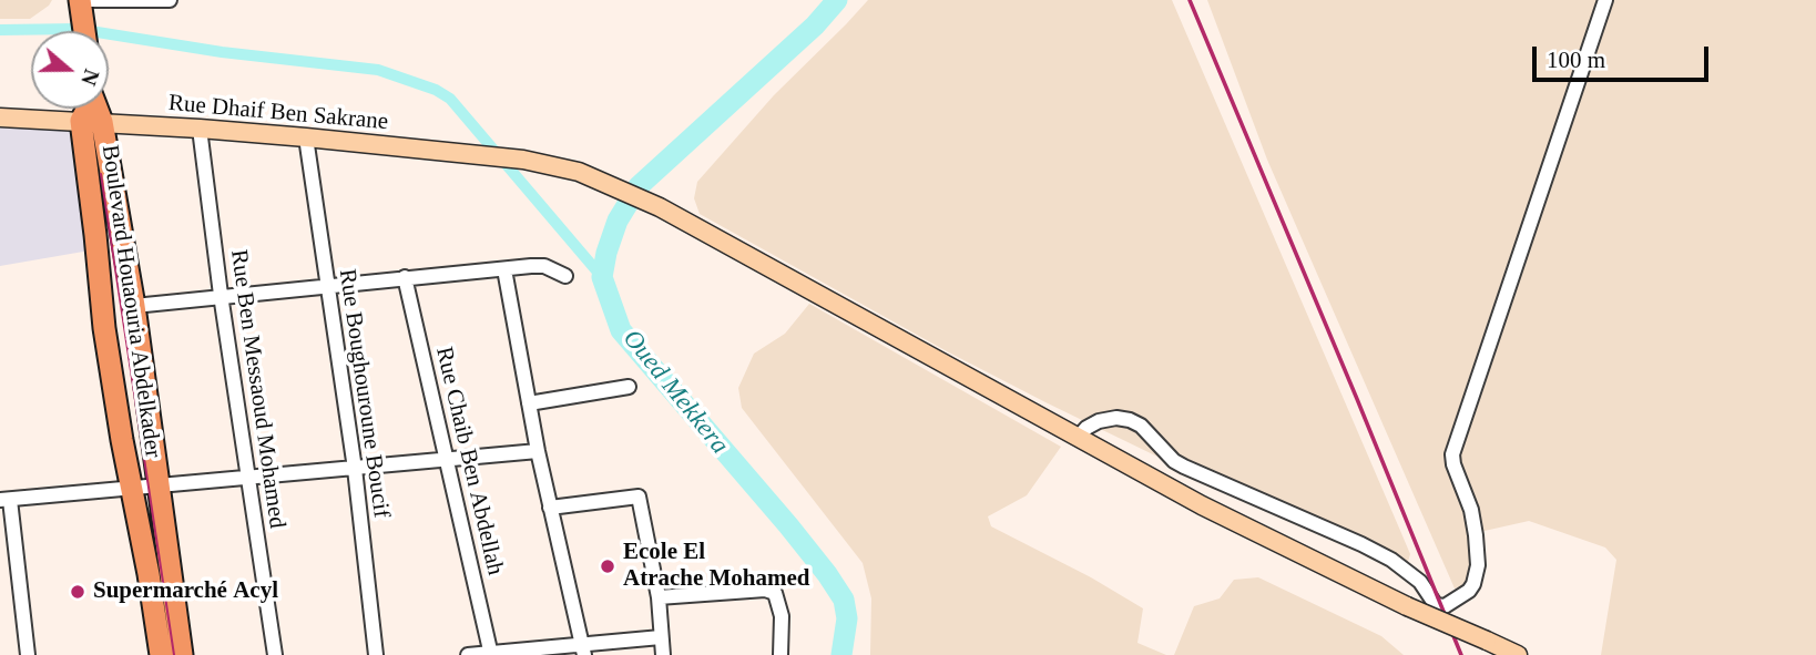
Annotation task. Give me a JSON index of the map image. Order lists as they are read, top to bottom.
{
  "streets": {
    "main road": ["Rue Dhaif Ben Sakrane", "Boulevard Houaouria Abdelkader"],
    "street": ["Rue Ben Messaoud Mohamed", "Rue Boughouroune Boucif", "Rue Chaib Ben Abdellah"]
  },
  "crossings": [
    ["Rue Dhaif Ben Sakrane", "Boulevard Houaouria Abdelkader"],
    ["Rue Dhaif Ben Sakrane", "Rue Ben Messaoud Mohamed"],
    ["Rue Dhaif Ben Sakrane", "Rue Boughouroune Boucif"]
  ],
  "water": ["Oued Mekkera"],
  "places": ["Ecole El Atrache Mohamed", "Supermarché Acyl"],
  "scale_bar": "100 m",
  "north": "right"
}
